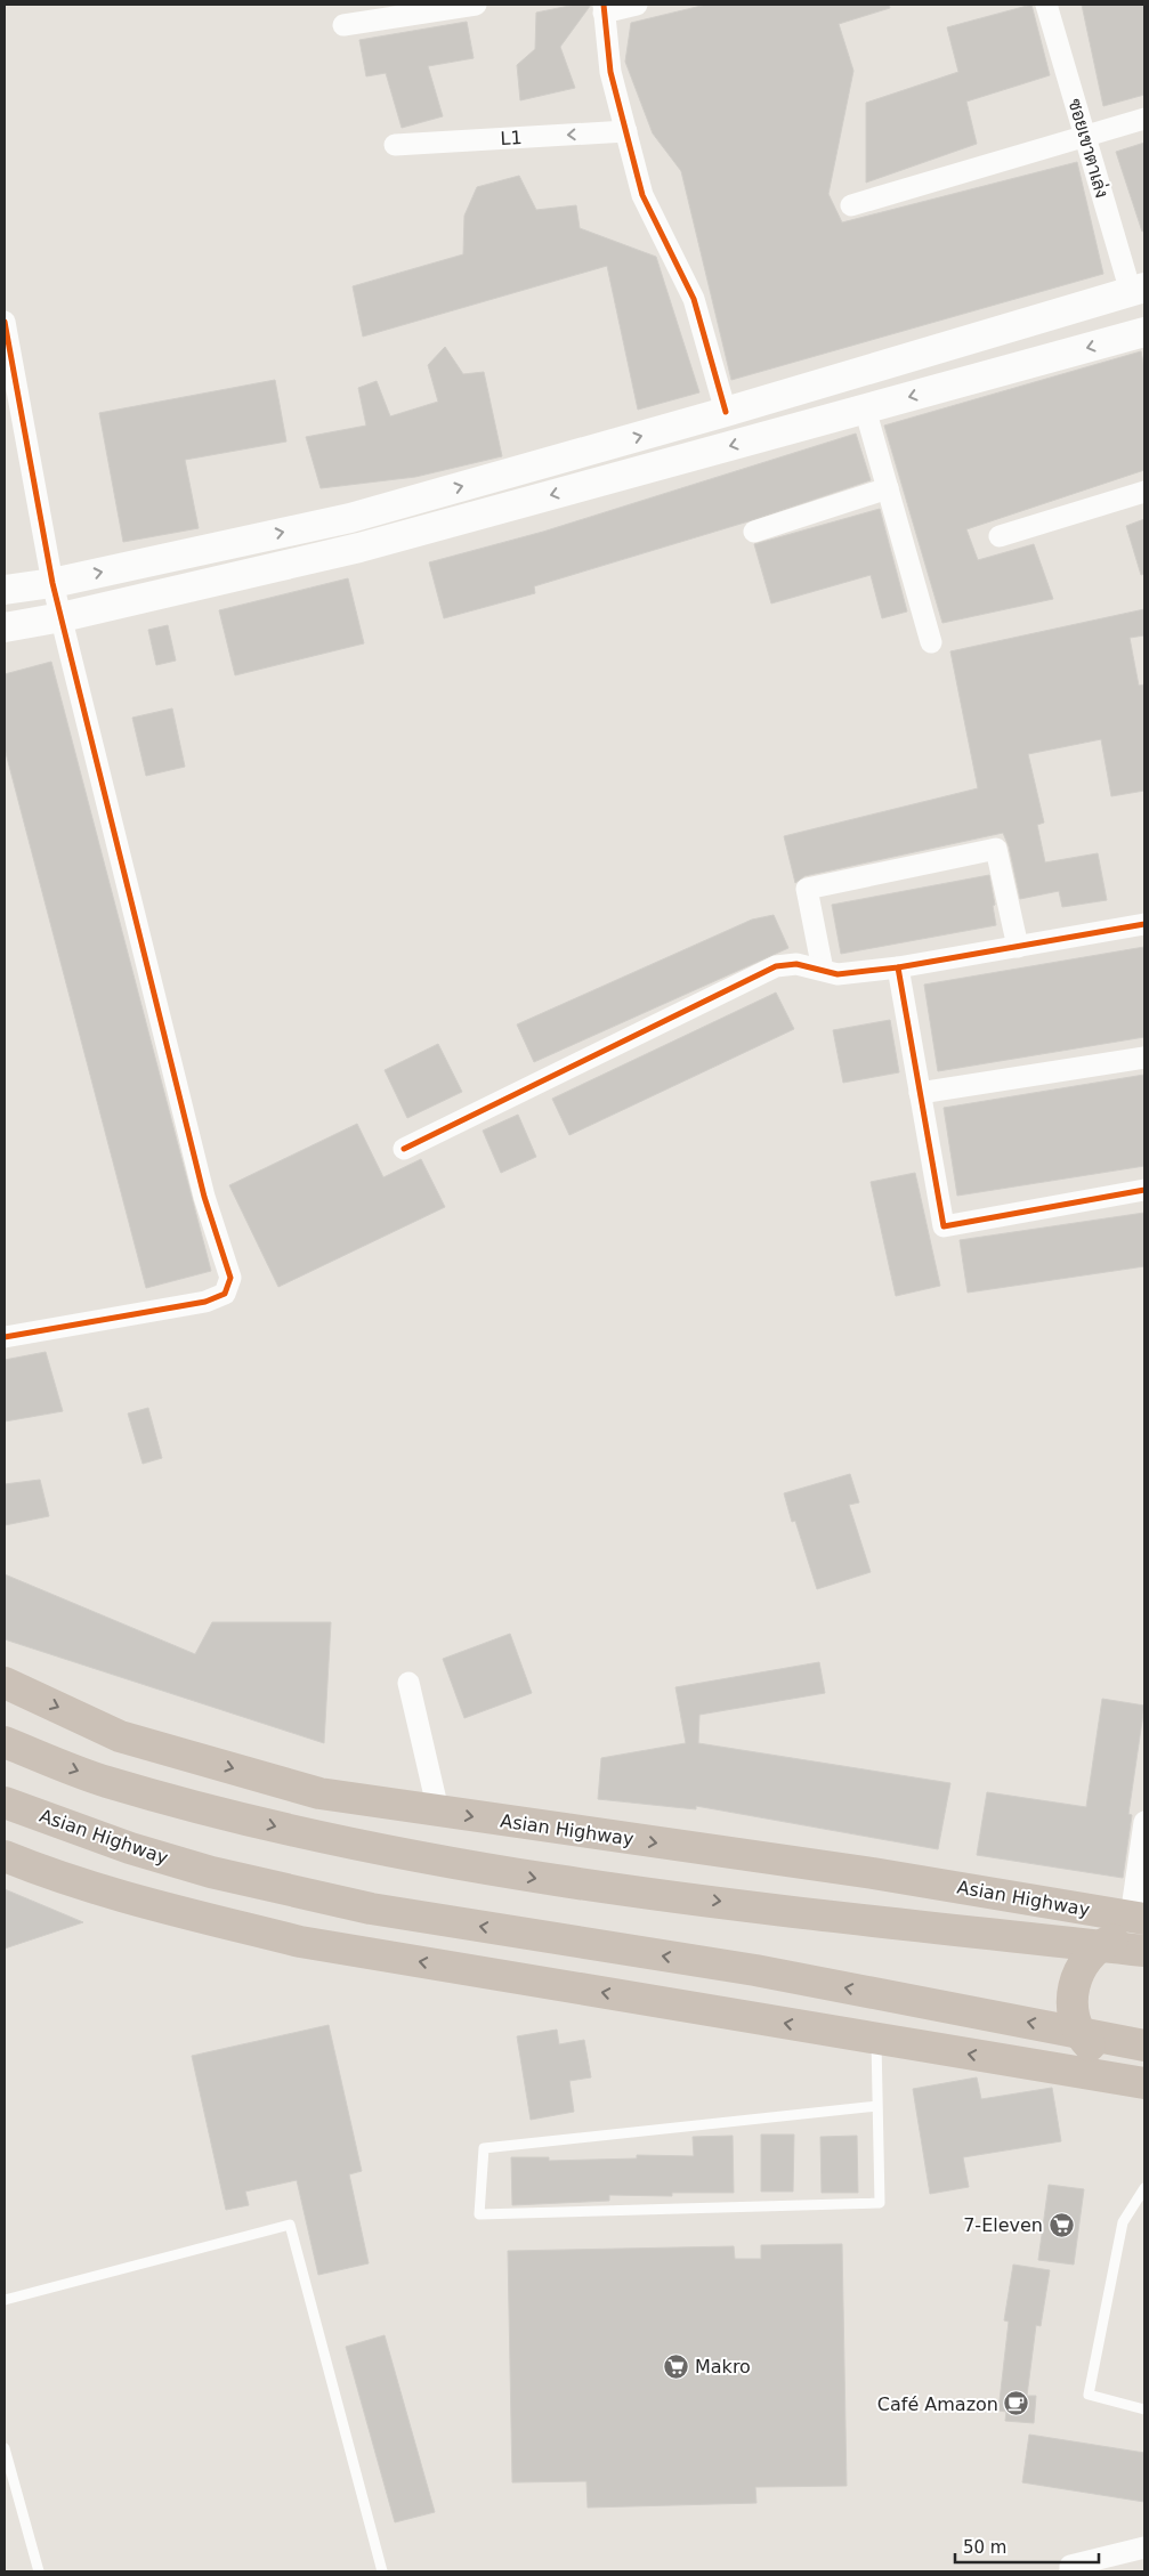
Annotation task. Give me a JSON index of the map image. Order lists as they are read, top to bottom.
{
  "streets": {
    "highway": ["Asian Highway"],
    "street": ["L1", "ซอยเขาตาเล่ง"]
  },
  "places": {
    "supermarket": ["7-Eleven", "Makro"],
    "cafe": ["Café Amazon"]
  },
  "scale_bar": "50 m"
}
